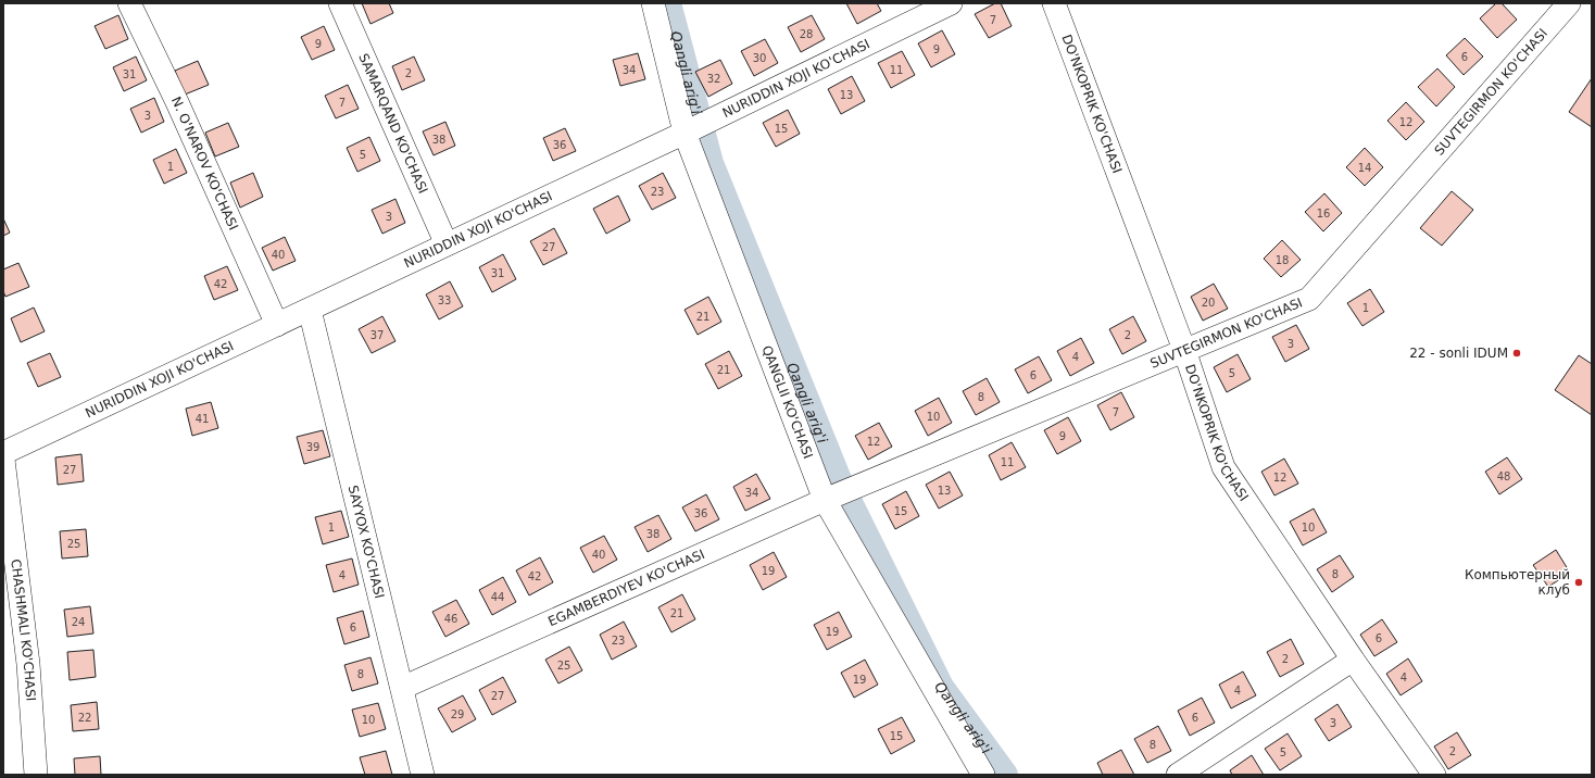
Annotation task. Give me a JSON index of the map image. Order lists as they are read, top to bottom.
{
  "streets": {
    "street": [
      "NURIDDIN XOJI KO'CHASI",
      "SUVTEGIRMON KO'CHASI",
      "DO'NKOPRIK KO'CHASI",
      "SAMARQAND KO'CHASI",
      "N. O'NAROV KO'CHASI",
      "QANGLII KO'CHASI",
      "SAYYOX KO'CHASI",
      "EGAMBERDIYEV KO'CHASI",
      "CHASHMALI KO'CHASI"
    ]
  },
  "crossings": [
    ["NURIDDIN XOJI KO'CHASI", "SAMARQAND KO'CHASI"],
    ["NURIDDIN XOJI KO'CHASI", "N. O'NAROV KO'CHASI"],
    ["NURIDDIN XOJI KO'CHASI", "QANGLII KO'CHASI"],
    ["NURIDDIN XOJI KO'CHASI", "SAYYOX KO'CHASI"],
    ["SUVTEGIRMON KO'CHASI", "DO'NKOPRIK KO'CHASI"],
    ["SUVTEGIRMON KO'CHASI", "QANGLII KO'CHASI"],
    ["SUVTEGIRMON KO'CHASI", "EGAMBERDIYEV KO'CHASI"],
    ["QANGLII KO'CHASI", "EGAMBERDIYEV KO'CHASI"],
    ["SAYYOX KO'CHASI", "EGAMBERDIYEV KO'CHASI"]
  ],
  "water": ["Qangli arig'i"],
  "places": ["22 - sonli IDUM", "Компьютерный клуб"],
  "house_numbers": [
    "7",
    "28",
    "9",
    "9",
    "6",
    "30",
    "34",
    "11",
    "2",
    "31",
    "32",
    "13",
    "7",
    "3",
    "12",
    "15",
    "38",
    "36",
    "5",
    "1",
    "14",
    "23",
    "16",
    "3",
    "27",
    "40",
    "18",
    "31",
    "42",
    "33",
    "20",
    "1",
    "21",
    "37",
    "2",
    "3",
    "4",
    "21",
    "5",
    "6",
    "8",
    "7",
    "10",
    "41",
    "9",
    "12",
    "39",
    "11",
    "27",
    "48",
    "12",
    "13",
    "34",
    "15",
    "36",
    "1",
    "10",
    "38",
    "25",
    "40",
    "19",
    "8",
    "4",
    "42",
    "44",
    "21",
    "46",
    "24",
    "6",
    "19",
    "6",
    "23",
    "2",
    "25",
    "8",
    "4",
    "19",
    "4",
    "27",
    "29",
    "22",
    "6",
    "10",
    "3",
    "15",
    "8",
    "2",
    "5"
  ]
}
